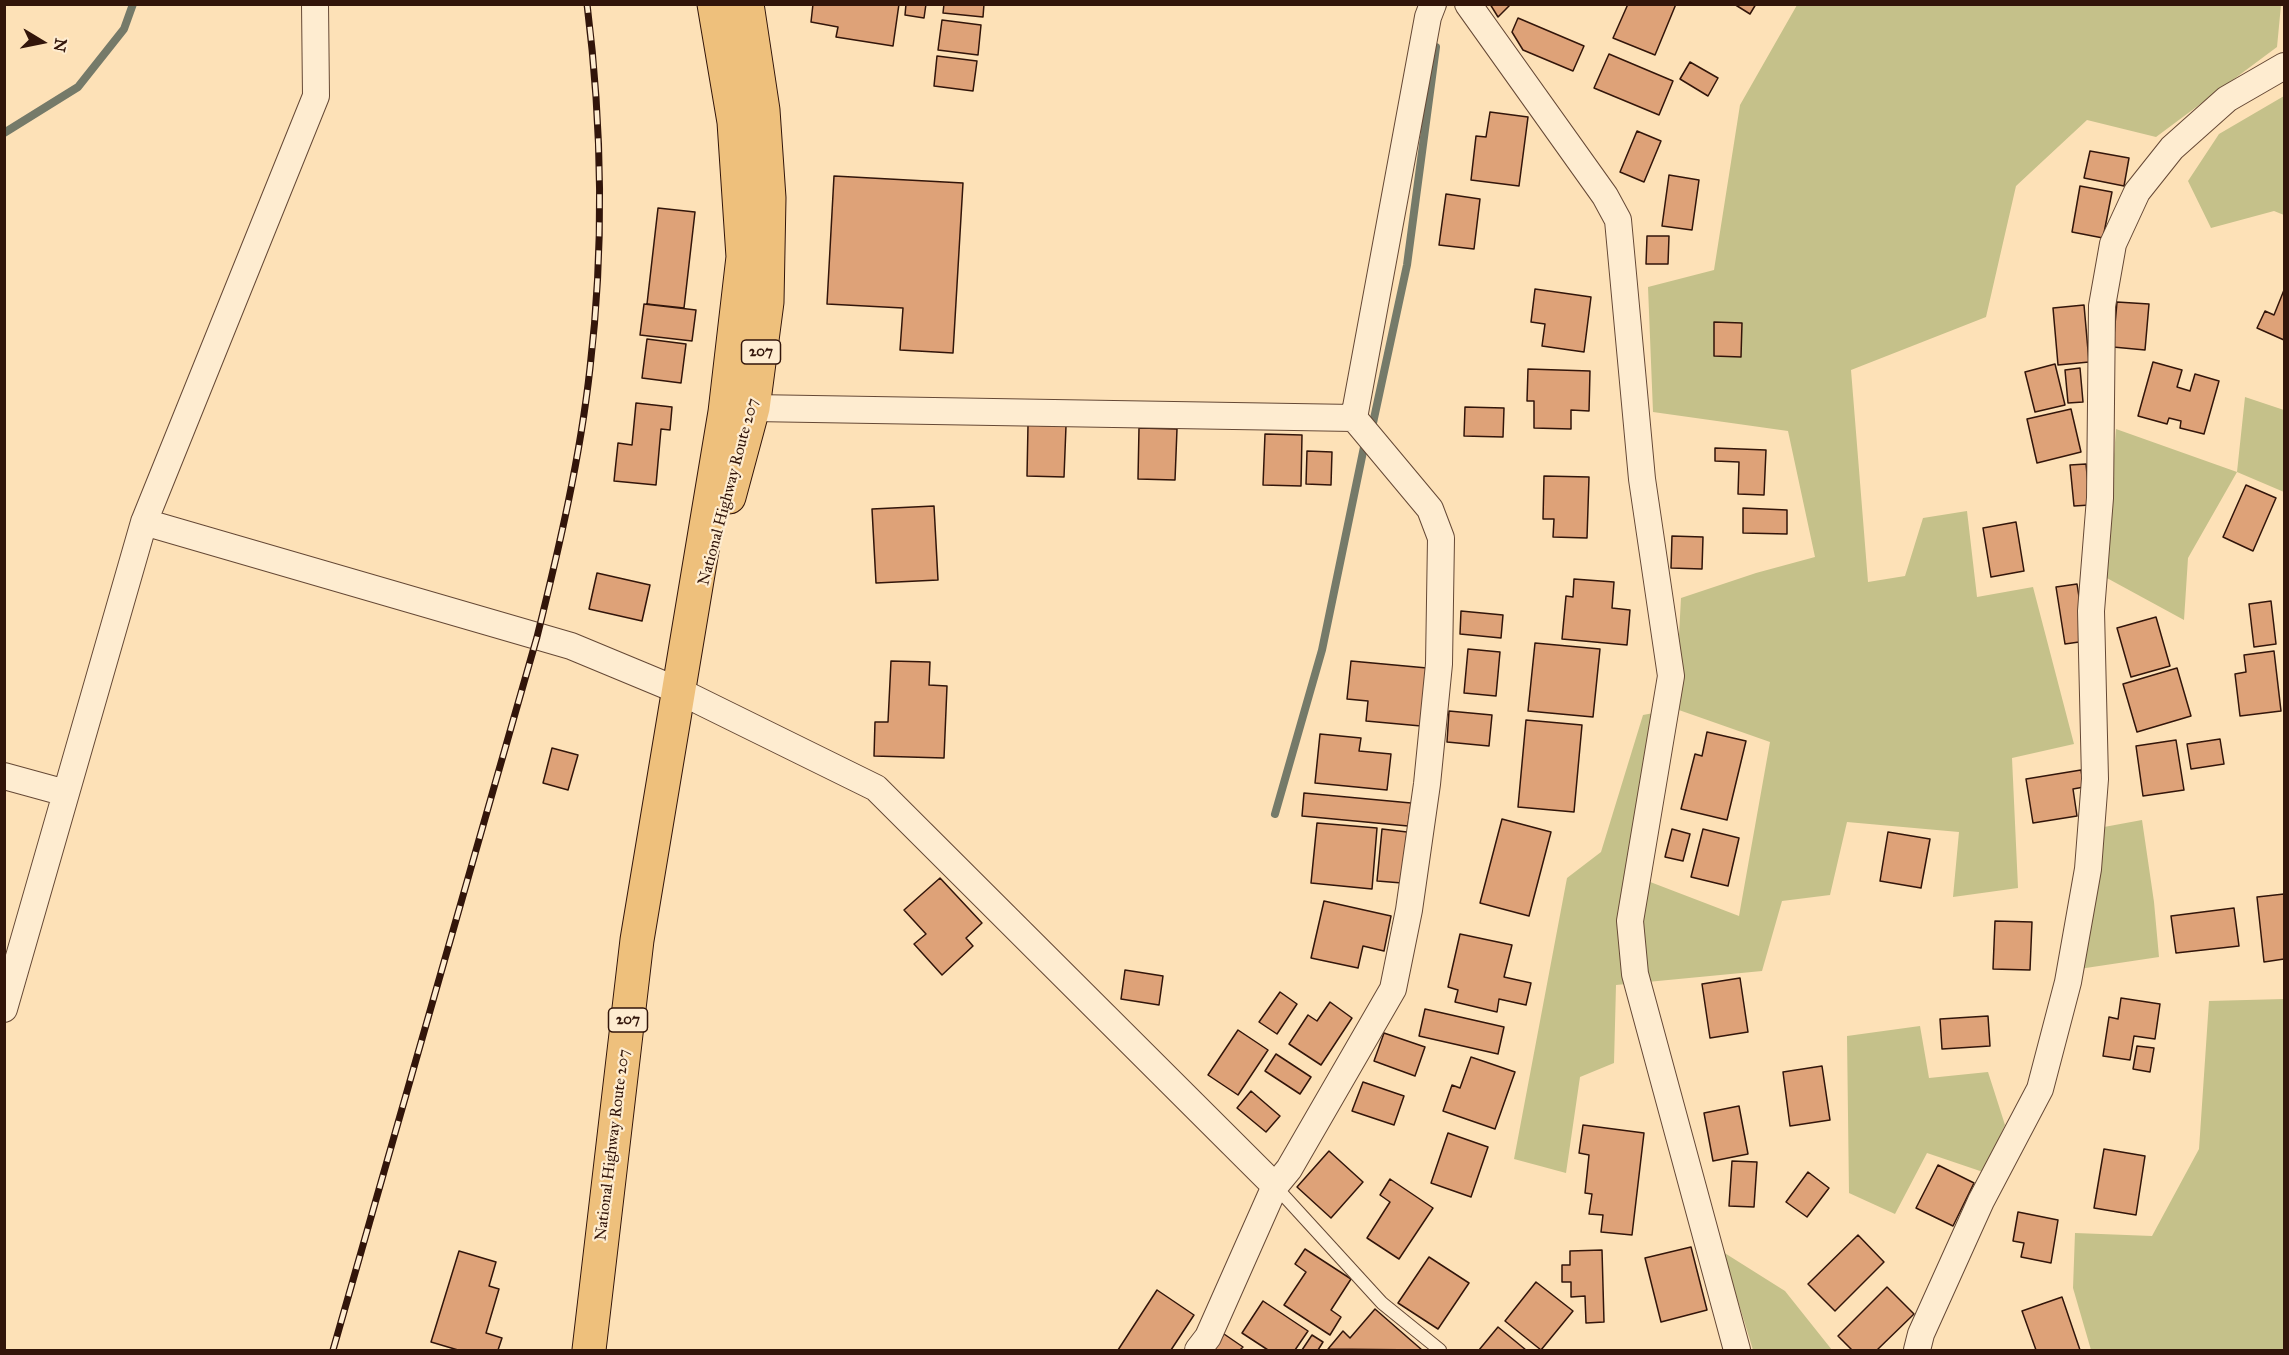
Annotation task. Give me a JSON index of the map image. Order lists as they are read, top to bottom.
{
  "streets": {
    "highway": ["207", "National Highway Route 207"]
  },
  "north": "right"
}
